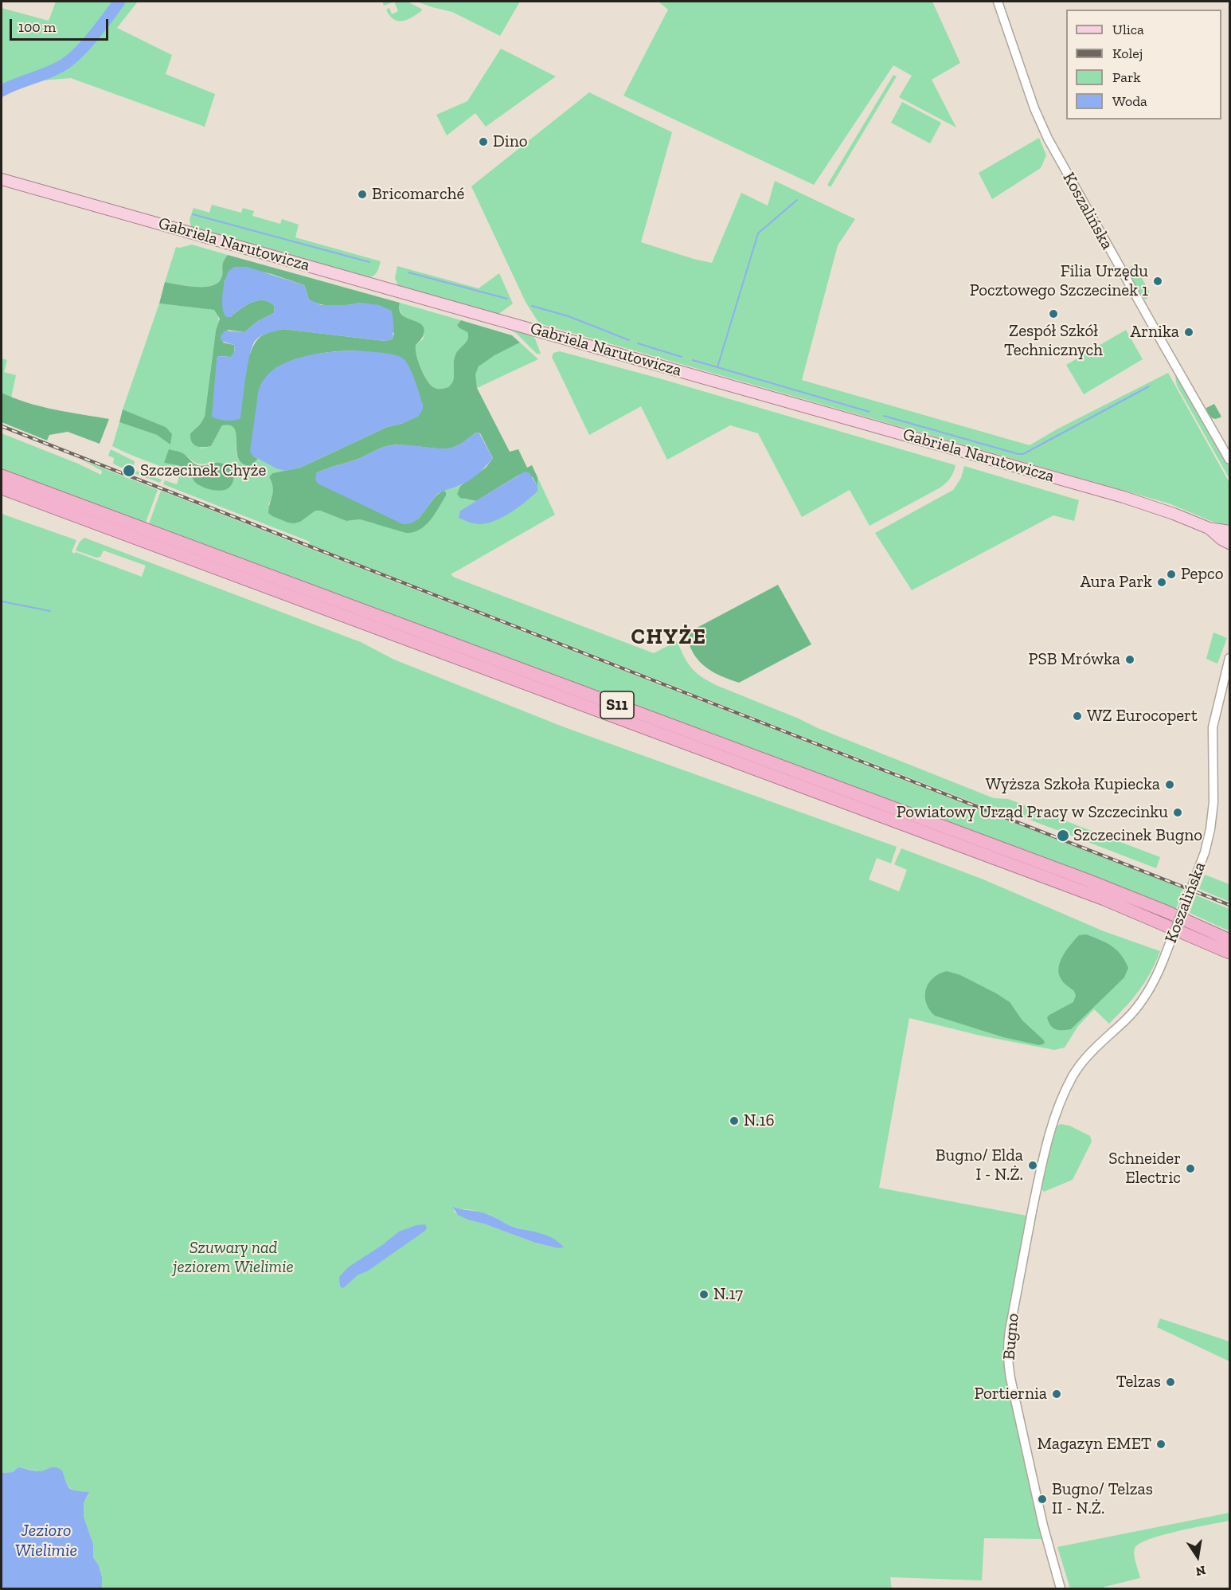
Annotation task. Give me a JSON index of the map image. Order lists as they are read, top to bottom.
{
  "streets": {
    "highway": ["S11"],
    "main road": ["Gabriela Narutowicza"],
    "street": ["Koszalińska", "Bugno"]
  },
  "crossings": [
    ["Koszalińska", "Bugno"]
  ],
  "districts": ["CHYŻE"],
  "water": ["Jezioro Wielimie"],
  "parks": ["Szuwary nad jeziorem Wielimie"],
  "places": [
    "Dino",
    "Bricomarché",
    "Filia Urzędu Pocztowego Szczecinek 1",
    "Zespół Szkół Technicznych",
    "Arnika",
    "Szczecinek Chyże",
    "Pepco",
    "Aura Park",
    "PSB Mrówka",
    "WZ Eurocopert",
    "Wyższa Szkoła Kupiecka",
    "Powiatowy Urząd Pracy w Szczecinku",
    "Szczecinek Bugno",
    "N.16",
    "Bugno/ Elda I - N.Ż.",
    "Schneider Electric",
    "N.17",
    "Telzas",
    "Portiernia",
    "Magazyn EMET",
    "Bugno/ Telzas II - N.Ż."
  ],
  "legend": [
    "Ulica",
    "Kolej",
    "Park",
    "Woda"
  ],
  "scale_bar": "100 m",
  "north": "bottom"
}
